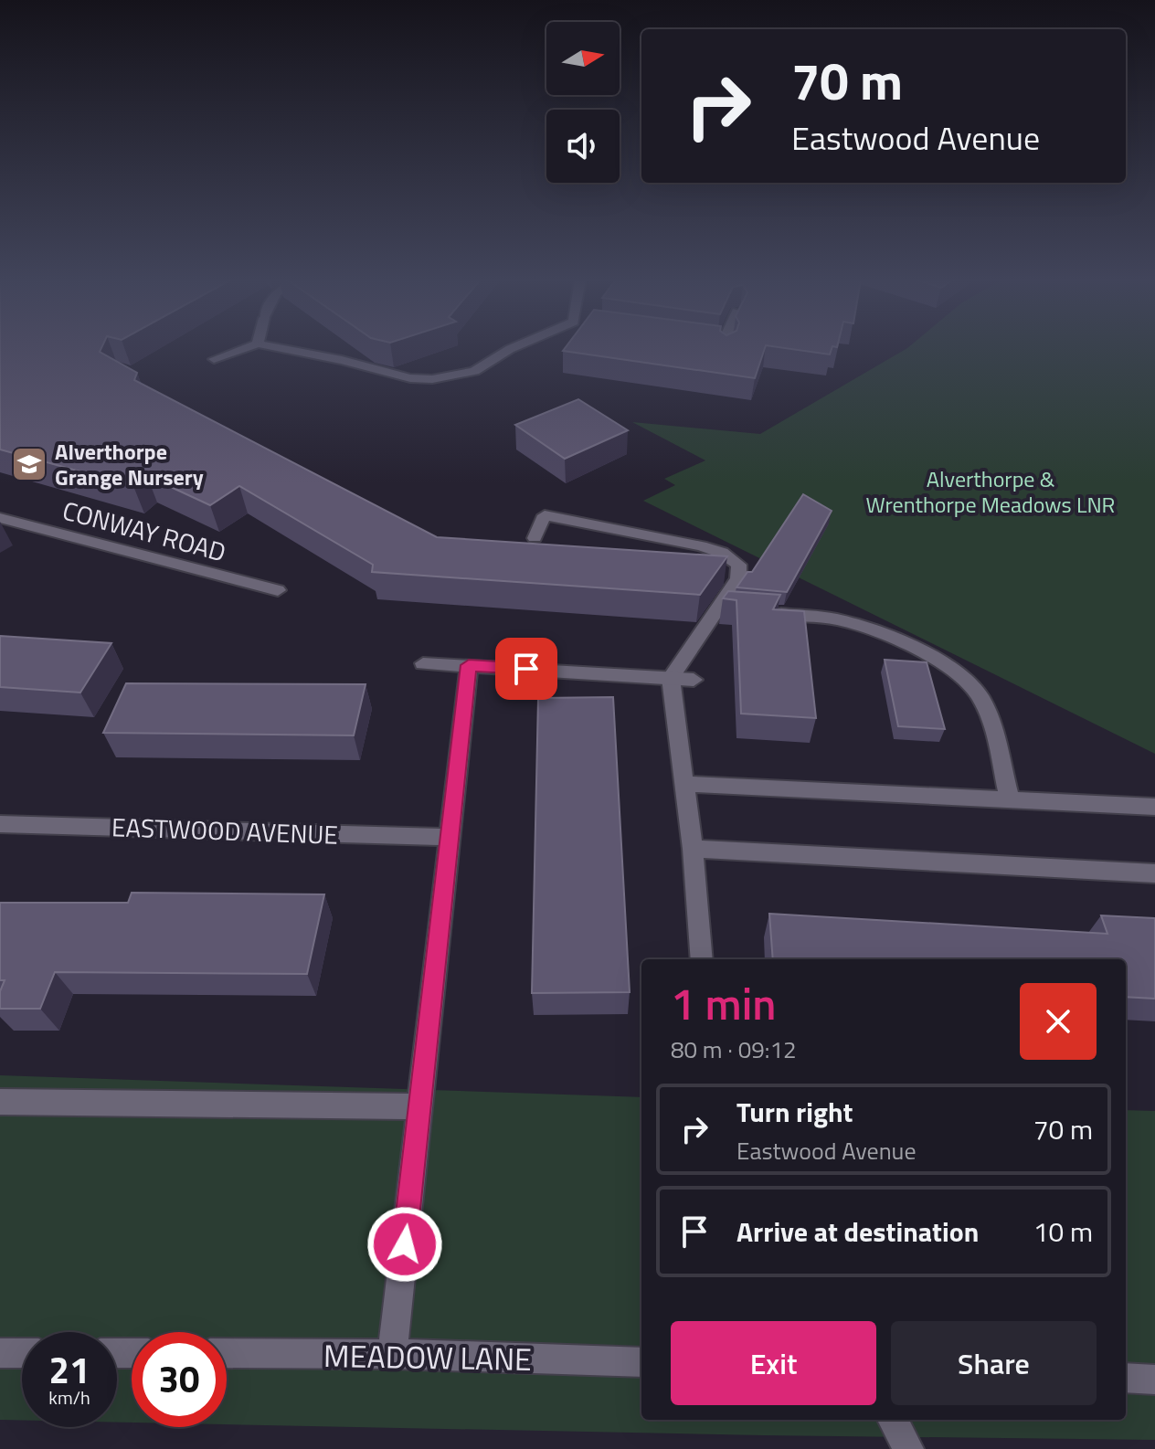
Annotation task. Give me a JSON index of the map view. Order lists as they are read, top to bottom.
{
  "streets": {
    "street": ["CONWAY ROAD", "EASTWOOD AVENUE", "MEADOW LANE"]
  },
  "parks": ["Alverthorpe & Wrenthorpe Meadows LNR"],
  "places": {
    "school or university": ["Alverthorpe Grange Nursery"]
  },
  "north": "right",
  "page": {
    "turn": ["70 m", "Eastwood Avenue"],
    "heading": ["1 min", "80 m · 09:12"],
    "list": [
      {
        "name": "Turn right",
        "note": "Eastwood Avenue",
        "value": "70 m"
      },
      {
        "name": "Arrive at destination",
        "value": "10 m"
      }
    ],
    "buttons": ["Exit", "Share"],
    "speed": "21 km/h",
    "limit": "30"
  }
}
